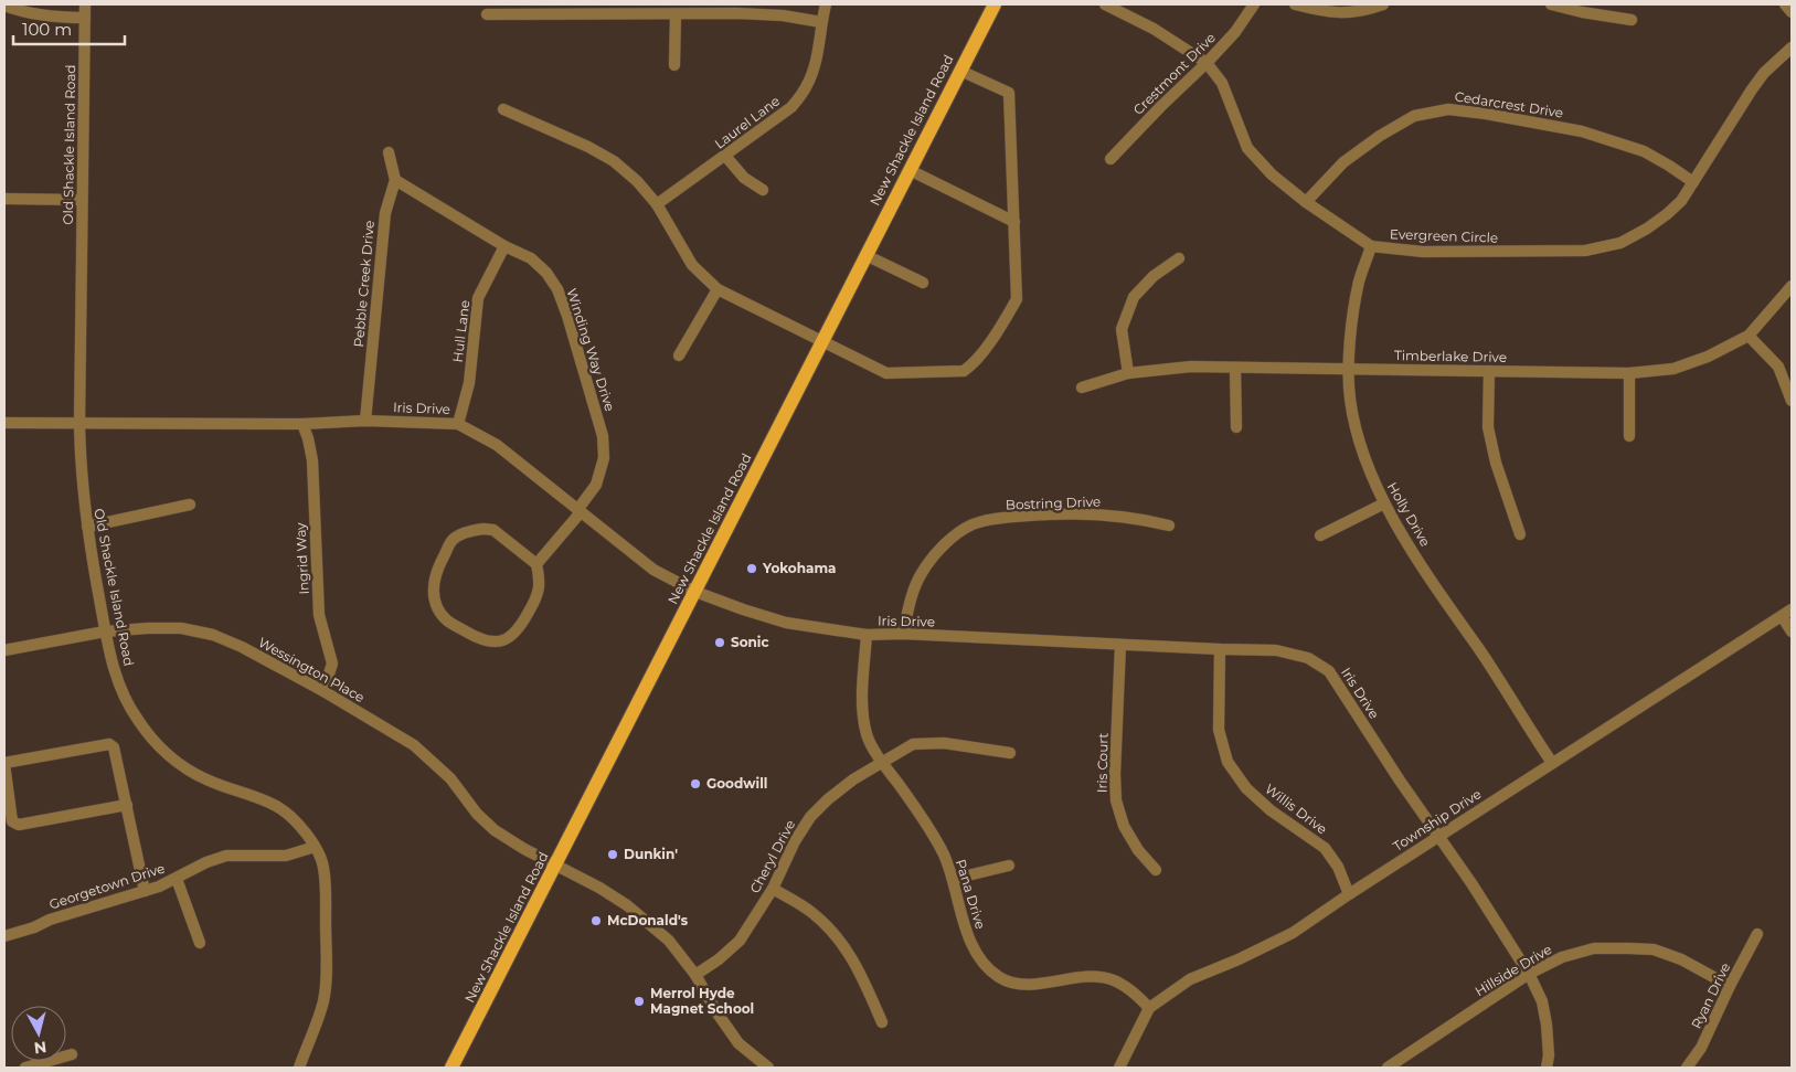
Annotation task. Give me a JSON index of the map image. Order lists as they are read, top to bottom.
{
  "streets": {
    "main road": ["New Shackle Island Road"],
    "street": [
      "Crestmont Drive",
      "Cedarcrest Drive",
      "Laurel Lane",
      "Old Shackle Island Road",
      "Evergreen Circle",
      "Pebble Creek Drive",
      "Hull Lane",
      "Winding Way Drive",
      "Timberlake Drive",
      "Iris Drive",
      "Bostring Drive",
      "Holly Drive",
      "Ingrid Way",
      "Wessington Place",
      "Iris Court",
      "Willis Drive",
      "Township Drive",
      "Cheryl Drive",
      "Georgetown Drive",
      "Pana Drive",
      "Hillside Drive",
      "Ryan Drive"
    ]
  },
  "crossings": [
    ["Crestmont Drive", "Evergreen Circle"],
    ["Cedarcrest Drive", "Evergreen Circle"],
    ["New Shackle Island Road", "Iris Drive"],
    ["New Shackle Island Road", "Wessington Place"],
    ["Old Shackle Island Road", "Iris Drive"],
    ["Old Shackle Island Road", "Wessington Place"],
    ["Old Shackle Island Road", "Georgetown Drive"],
    ["Evergreen Circle", "Holly Drive"],
    ["Pebble Creek Drive", "Winding Way Drive"],
    ["Pebble Creek Drive", "Iris Drive"],
    ["Hull Lane", "Winding Way Drive"],
    ["Hull Lane", "Iris Drive"],
    ["Winding Way Drive", "Iris Drive"],
    ["Timberlake Drive", "Holly Drive"],
    ["Iris Drive", "Bostring Drive"],
    ["Iris Drive", "Ingrid Way"],
    ["Iris Drive", "Iris Court"],
    ["Iris Drive", "Willis Drive"],
    ["Iris Drive", "Township Drive"],
    ["Iris Drive", "Pana Drive"],
    ["Iris Drive", "Hillside Drive"],
    ["Holly Drive", "Township Drive"],
    ["Ingrid Way", "Wessington Place"],
    ["Willis Drive", "Township Drive"],
    ["Township Drive", "Pana Drive"],
    ["Cheryl Drive", "Pana Drive"],
    ["Hillside Drive", "Ryan Drive"]
  ],
  "places": [
    "Yokohama",
    "Sonic",
    "Goodwill",
    "Dunkin'",
    "McDonald's",
    "Merrol Hyde Magnet School"
  ],
  "scale_bar": "100 m",
  "north": "bottom"
}
